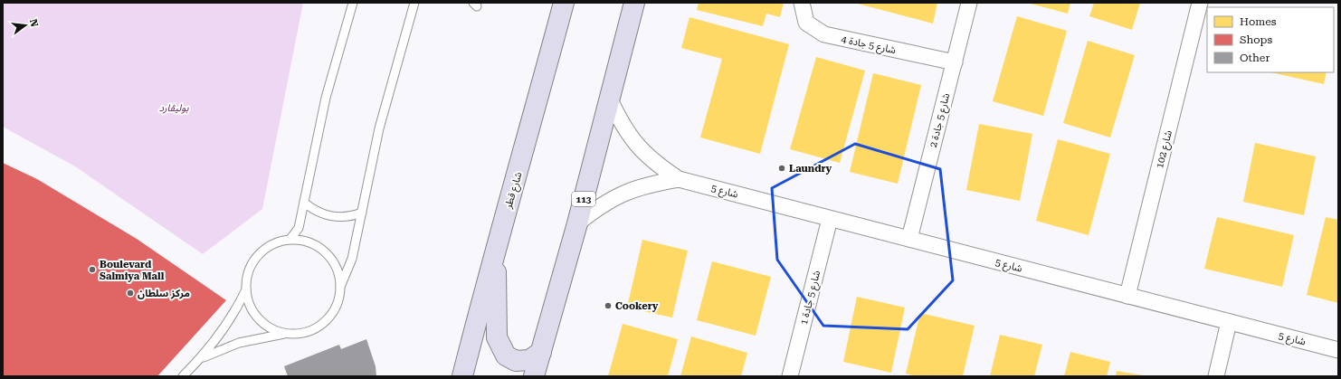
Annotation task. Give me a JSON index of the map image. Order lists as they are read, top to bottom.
{
  "streets": {
    "main road": ["شارع قطر", "113"],
    "street": [
      "شارع 5 جادة 4",
      "شارع 5 جادة 2",
      "شارع 102",
      "شارع 5",
      "شارع 5 جادة 1"
    ]
  },
  "crossings": [
    ["شارع 5 جادة 4", "شارع 5 جادة 2"],
    ["شارع 5 جادة 2", "شارع 5"],
    ["شارع 102", "شارع 5"],
    ["شارع 5", "113"],
    ["شارع 5", "شارع 5 جادة 1"]
  ],
  "parks": ["بوليڤارد"],
  "places": [
    "Laundry",
    "Boulevard Salmiya Mall",
    "مركز سلطان",
    "Cookery"
  ],
  "legend": ["Homes", "Shops", "Other"],
  "north": "right"
}
